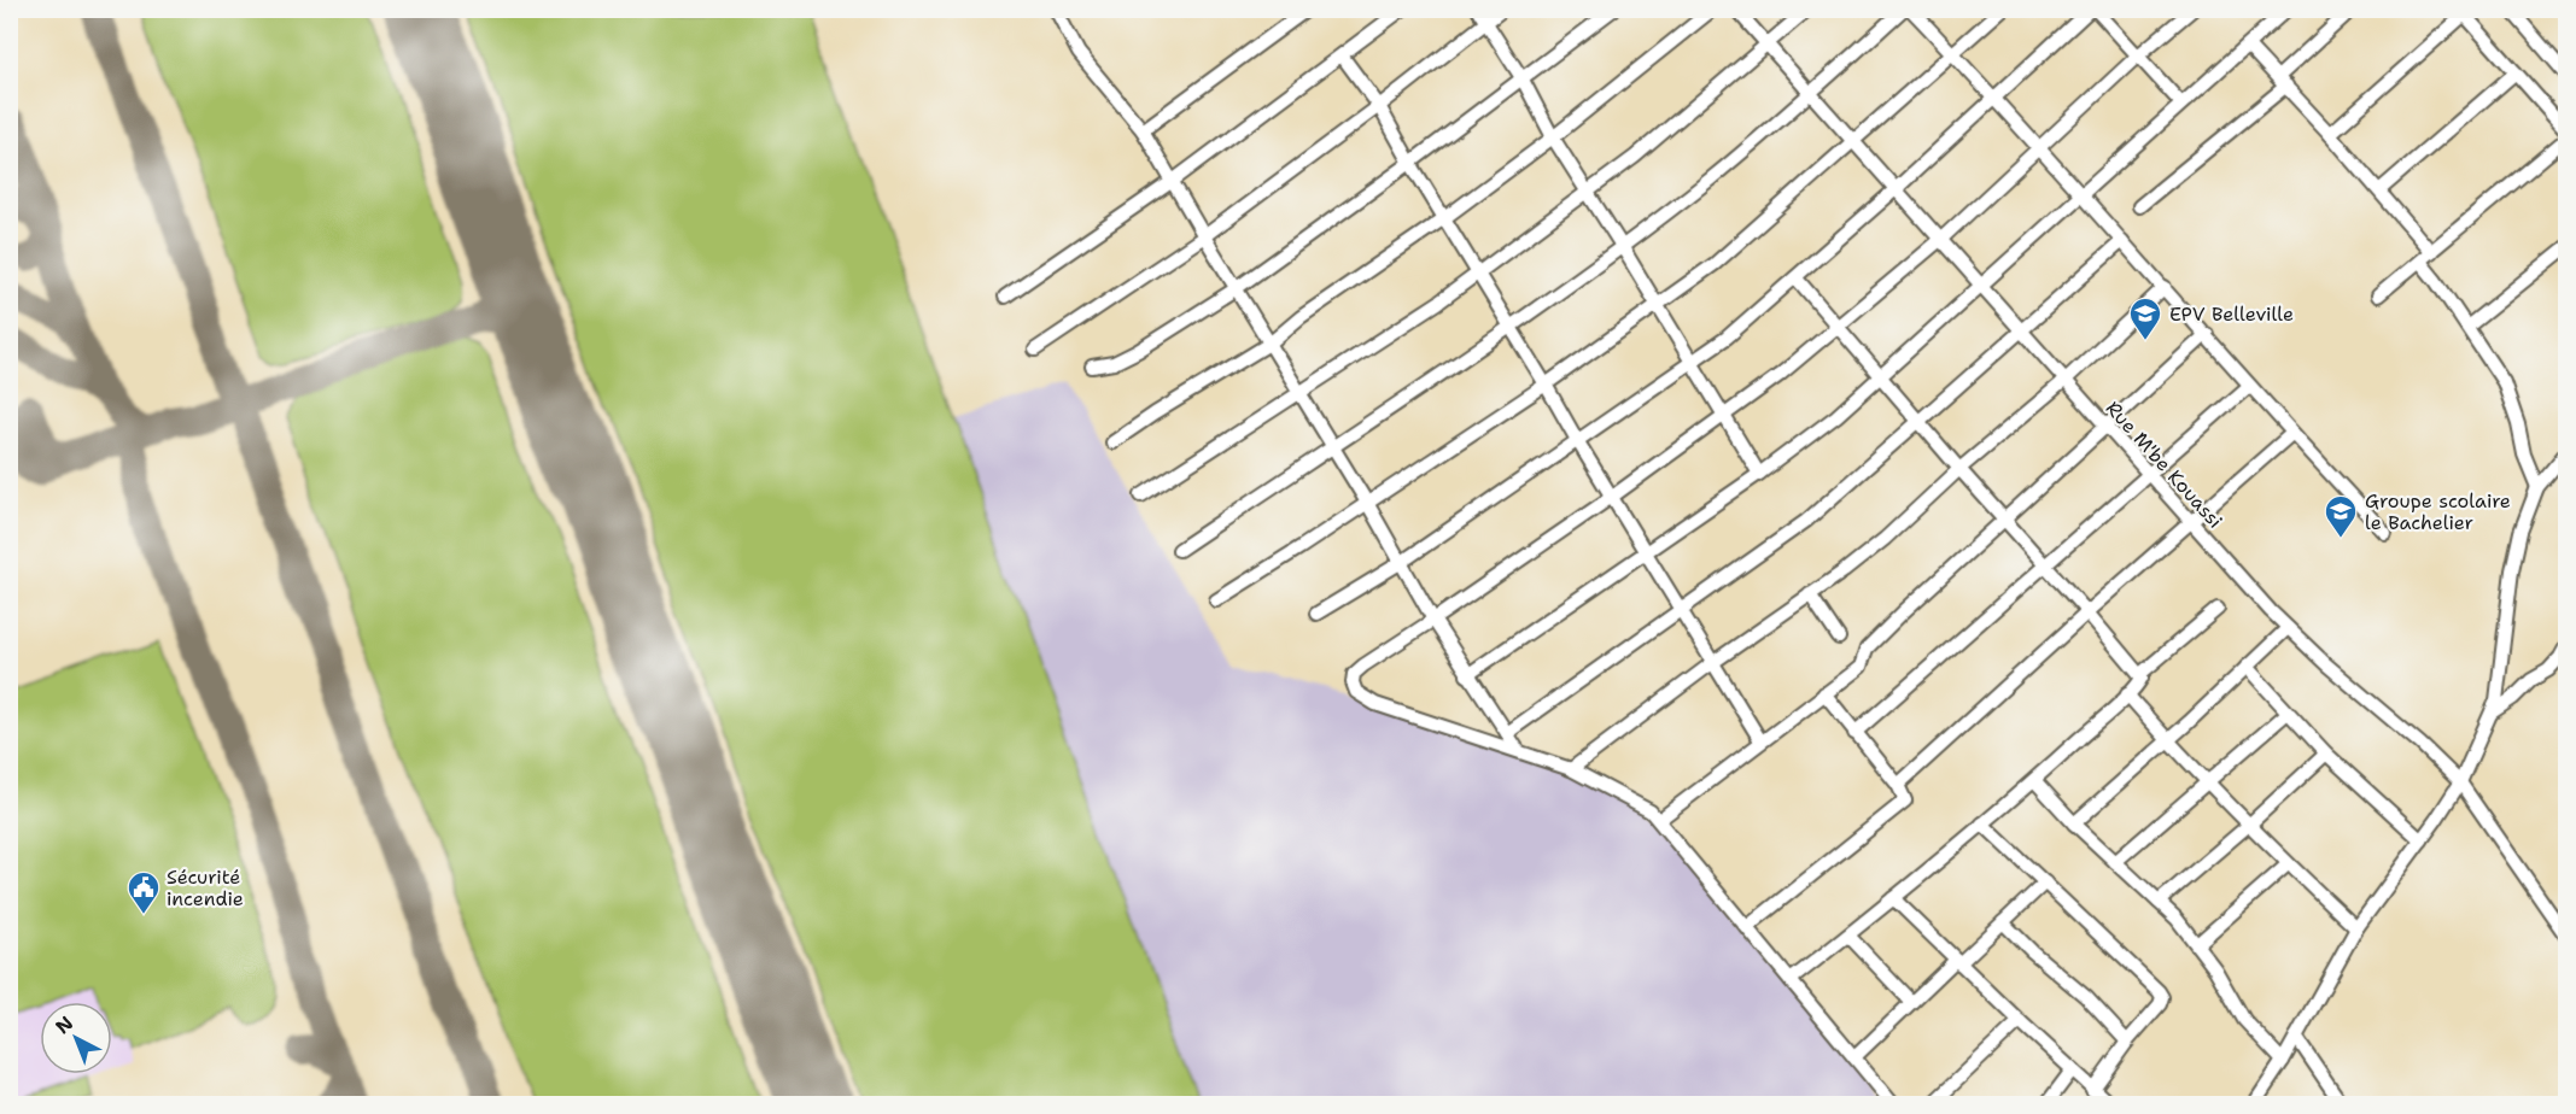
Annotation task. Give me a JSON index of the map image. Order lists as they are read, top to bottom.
{
  "streets": {
    "street": ["Rue M'be Kouassi"]
  },
  "places": {
    "school or university": ["EPV Belleville", "Groupe scolaire le Bachelier"],
    "public building": ["Sécurité incendie"]
  },
  "north": "top left"
}
